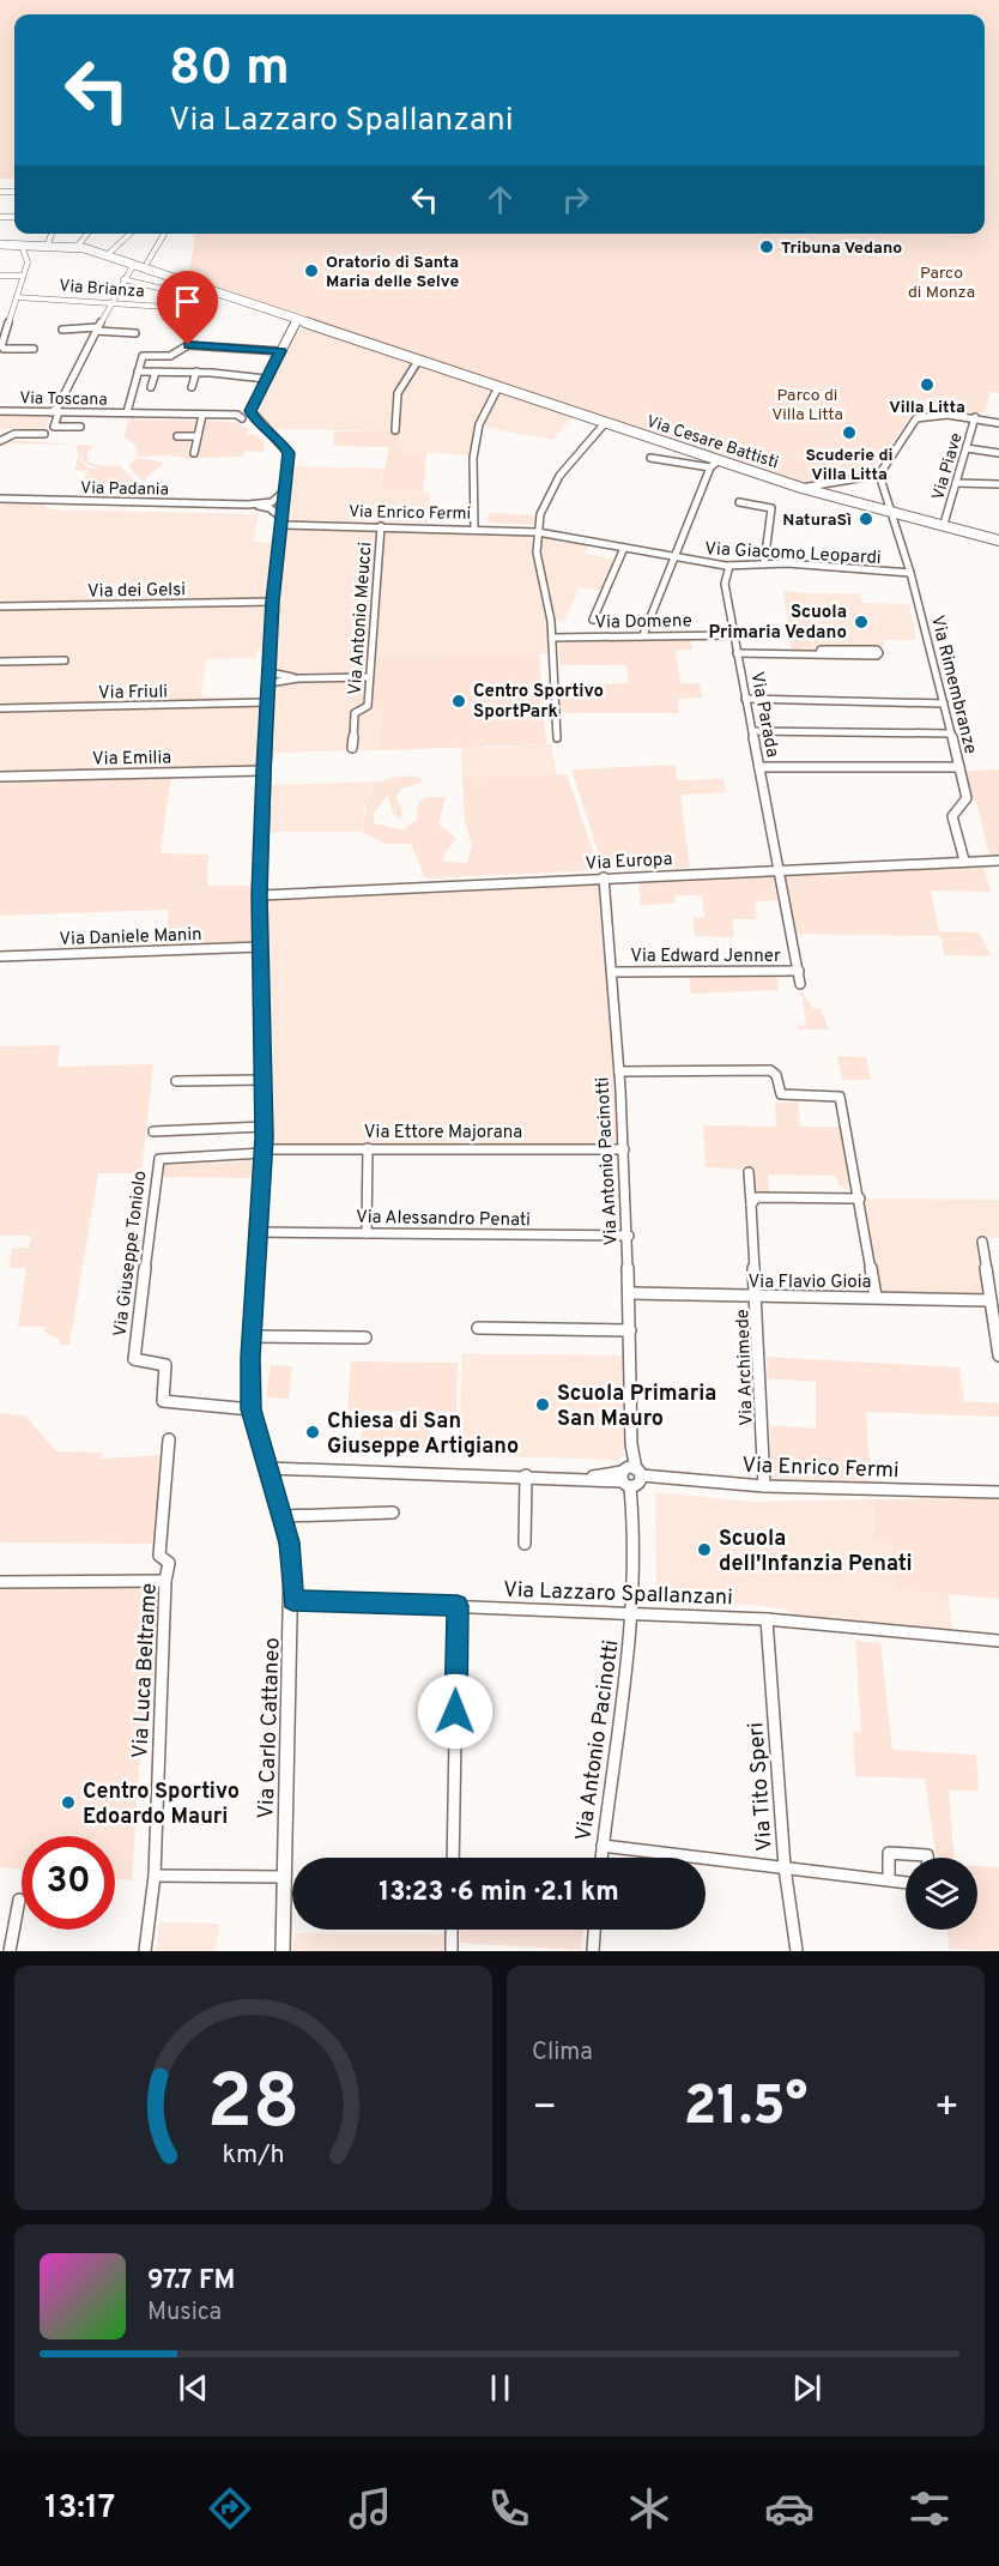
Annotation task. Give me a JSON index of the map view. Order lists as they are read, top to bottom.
{
  "streets": {
    "main road": ["Via Cesare Battisti"],
    "street": [
      "Via Brianza",
      "Via Toscana",
      "Via Piave",
      "Via Padania",
      "Via Enrico Fermi",
      "Via Giacomo Leopardi",
      "Via dei Gelsi",
      "Via Antonio Meucci",
      "Via Domene",
      "Via Rimembranze",
      "Via Friuli",
      "Via Parada",
      "Via Emilia",
      "Via Europa",
      "Via Daniele Manin",
      "Via Edward Jenner",
      "Via Ettore Majorana",
      "Via Antonio Pacinotti",
      "Via Alessandro Penati",
      "Via Giuseppe Toniolo",
      "Via Flavio Gioia",
      "Via Archimede",
      "Via Lazzaro Spallanzani",
      "Via Luca Beltrame",
      "Via Carlo Cattaneo",
      "Via Tito Speri"
    ]
  },
  "crossings": [
    ["Via Cesare Battisti", "Via Piave"],
    ["Via Cesare Battisti", "Via Rimembranze"],
    ["Via Padania", "Via Enrico Fermi"],
    ["Via Padania", "Via Carlo Cattaneo"],
    ["Via Enrico Fermi", "Via Giacomo Leopardi"],
    ["Via Enrico Fermi", "Via Antonio Meucci"],
    ["Via Enrico Fermi", "Via Antonio Pacinotti"],
    ["Via Enrico Fermi", "Via Archimede"],
    ["Via Enrico Fermi", "Via Carlo Cattaneo"],
    ["Via Giacomo Leopardi", "Via Rimembranze"],
    ["Via Giacomo Leopardi", "Via Parada"],
    ["Via dei Gelsi", "Via Carlo Cattaneo"],
    ["Via Domene", "Via Parada"],
    ["Via Rimembranze", "Via Europa"],
    ["Via Friuli", "Via Carlo Cattaneo"],
    ["Via Parada", "Via Europa"],
    ["Via Parada", "Via Edward Jenner"],
    ["Via Emilia", "Via Carlo Cattaneo"],
    ["Via Europa", "Via Antonio Pacinotti"],
    ["Via Europa", "Via Carlo Cattaneo"],
    ["Via Daniele Manin", "Via Carlo Cattaneo"],
    ["Via Edward Jenner", "Via Antonio Pacinotti"],
    ["Via Ettore Majorana", "Via Antonio Pacinotti"],
    ["Via Ettore Majorana", "Via Giuseppe Toniolo"],
    ["Via Ettore Majorana", "Via Carlo Cattaneo"],
    ["Via Antonio Pacinotti", "Via Alessandro Penati"],
    ["Via Antonio Pacinotti", "Via Flavio Gioia"],
    ["Via Antonio Pacinotti", "Via Lazzaro Spallanzani"],
    ["Via Alessandro Penati", "Via Carlo Cattaneo"],
    ["Via Giuseppe Toniolo", "Via Carlo Cattaneo"],
    ["Via Flavio Gioia", "Via Archimede"],
    ["Via Lazzaro Spallanzani", "Via Carlo Cattaneo"],
    ["Via Lazzaro Spallanzani", "Via Tito Speri"]
  ],
  "parks": ["Parco di Monza", "Parco di Villa Litta"],
  "places": [
    "Tribuna Vedano",
    "Oratorio di Santa Maria delle Selve",
    "Villa Litta",
    "Scuderie di Villa Litta",
    "NaturaSì",
    "Scuola Primaria Vedano",
    "Centro Sportivo SportPark",
    "Scuola Primaria San Mauro",
    "Chiesa di San Giuseppe Artigiano",
    "Scuola dell'Infanzia Penati",
    "Centro Sportivo Edoardo Mauri"
  ],
  "page": {
    "turn": ["80 m", "Via Lazzaro Spallanzani"],
    "limit": "30",
    "trip": "13:23 · 6 min · 2.1 km",
    "tile": "Clima",
    "heat": ["−", "21.5°", "+"],
    "song": ["97.7 FM", "Musica"],
    "tabs": "13:17",
    "gauge": ["28", "km/h"]
  }
}
